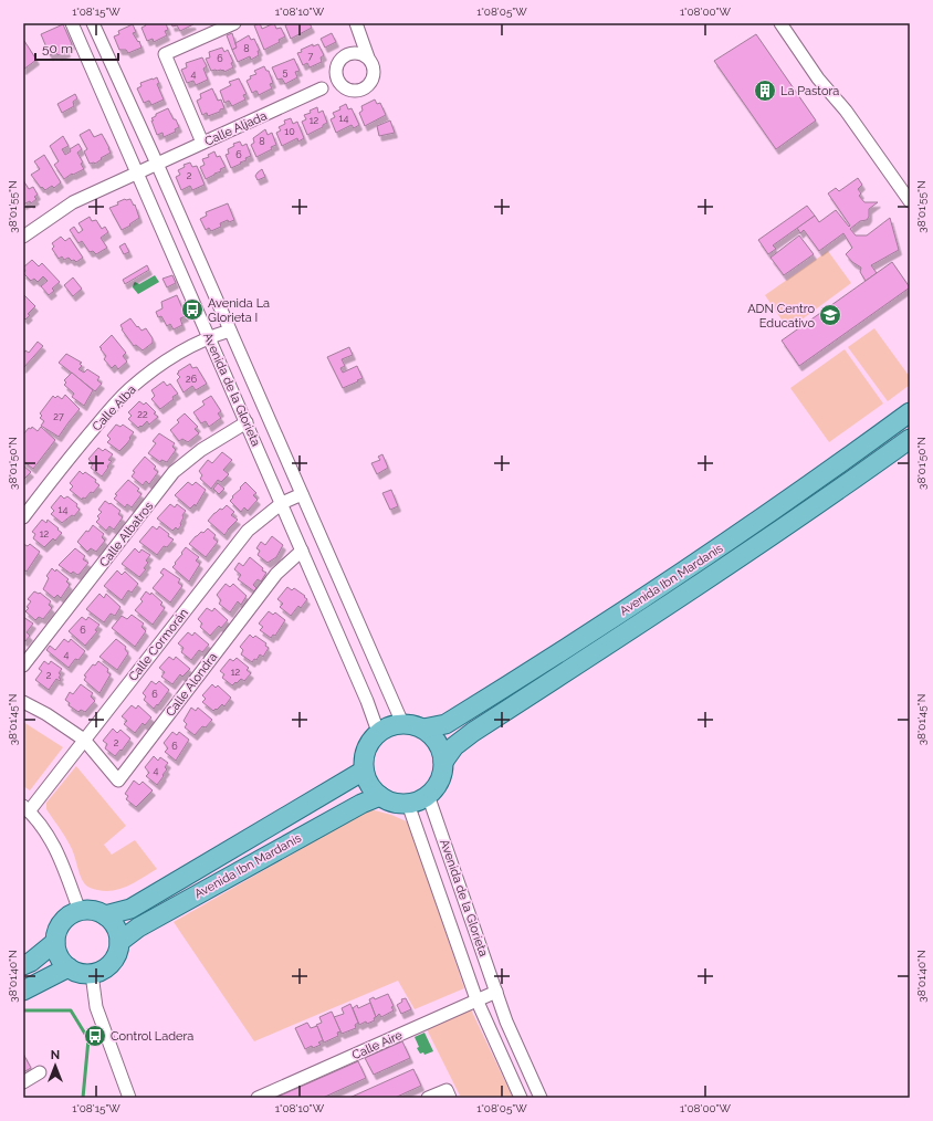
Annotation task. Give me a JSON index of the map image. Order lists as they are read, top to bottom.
{
  "streets": {
    "main road": ["Avenida Ibn Mardanis"],
    "street": [
      "Calle Aljada",
      "Avenida de la Glorieta",
      "Calle Alba",
      "Calle Albatros",
      "Calle Cormorán",
      "Calle Alondra",
      "Calle Aire"
    ]
  },
  "crossings": [
    ["Calle Aljada", "Avenida de la Glorieta"],
    ["Avenida de la Glorieta", "Calle Alba"],
    ["Avenida de la Glorieta", "Calle Albatros"],
    ["Avenida de la Glorieta", "Avenida Ibn Mardanis"],
    ["Avenida de la Glorieta", "Calle Cormorán"],
    ["Avenida de la Glorieta", "Calle Alondra"],
    ["Avenida de la Glorieta", "Calle Aire"],
    ["Calle Cormorán", "Calle Alondra"]
  ],
  "places": {
    "building": ["La Pastora"],
    "bus stop": ["Avenida La Glorieta I", "Control Ladera"],
    "school or university": ["ADN Centro Educativo"]
  },
  "house_numbers": [
    "8",
    "7",
    "6",
    "5",
    "4",
    "14",
    "12",
    "10",
    "8",
    "6",
    "2",
    "26",
    "22",
    "27",
    "14",
    "12",
    "6",
    "4",
    "12",
    "2",
    "6",
    "2",
    "6",
    "4"
  ],
  "scale_bar": "50 m",
  "north": "top",
  "coordinates": [
    "1°08'15\"W",
    "1°08'10\"W",
    "1°08'05\"W",
    "1°08'00\"W",
    "38°01'55\"N",
    "38°01'50\"N",
    "38°01'45\"N",
    "38°01'40\"N"
  ]
}
